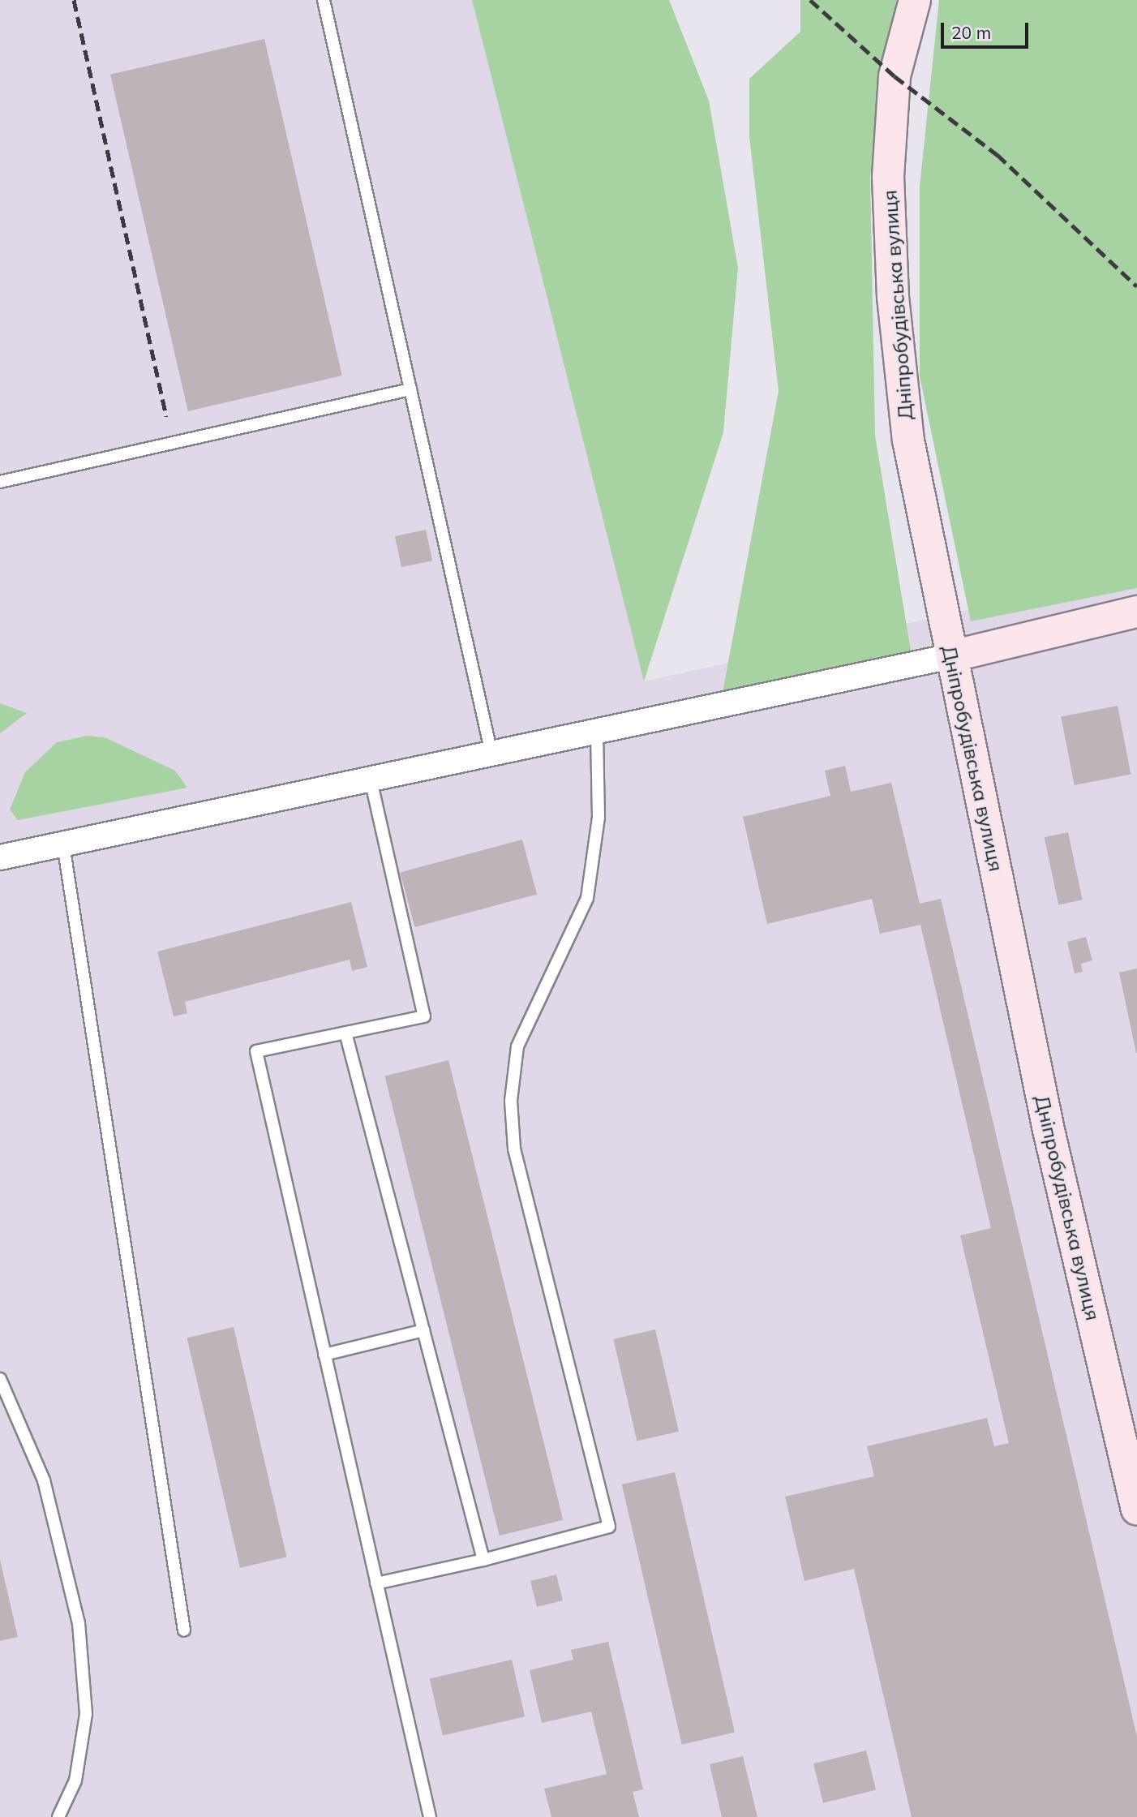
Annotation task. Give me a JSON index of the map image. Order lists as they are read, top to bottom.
{
  "streets": {
    "street": ["Дніпробудівська вулиця"]
  },
  "scale_bar": "20 m"
}
